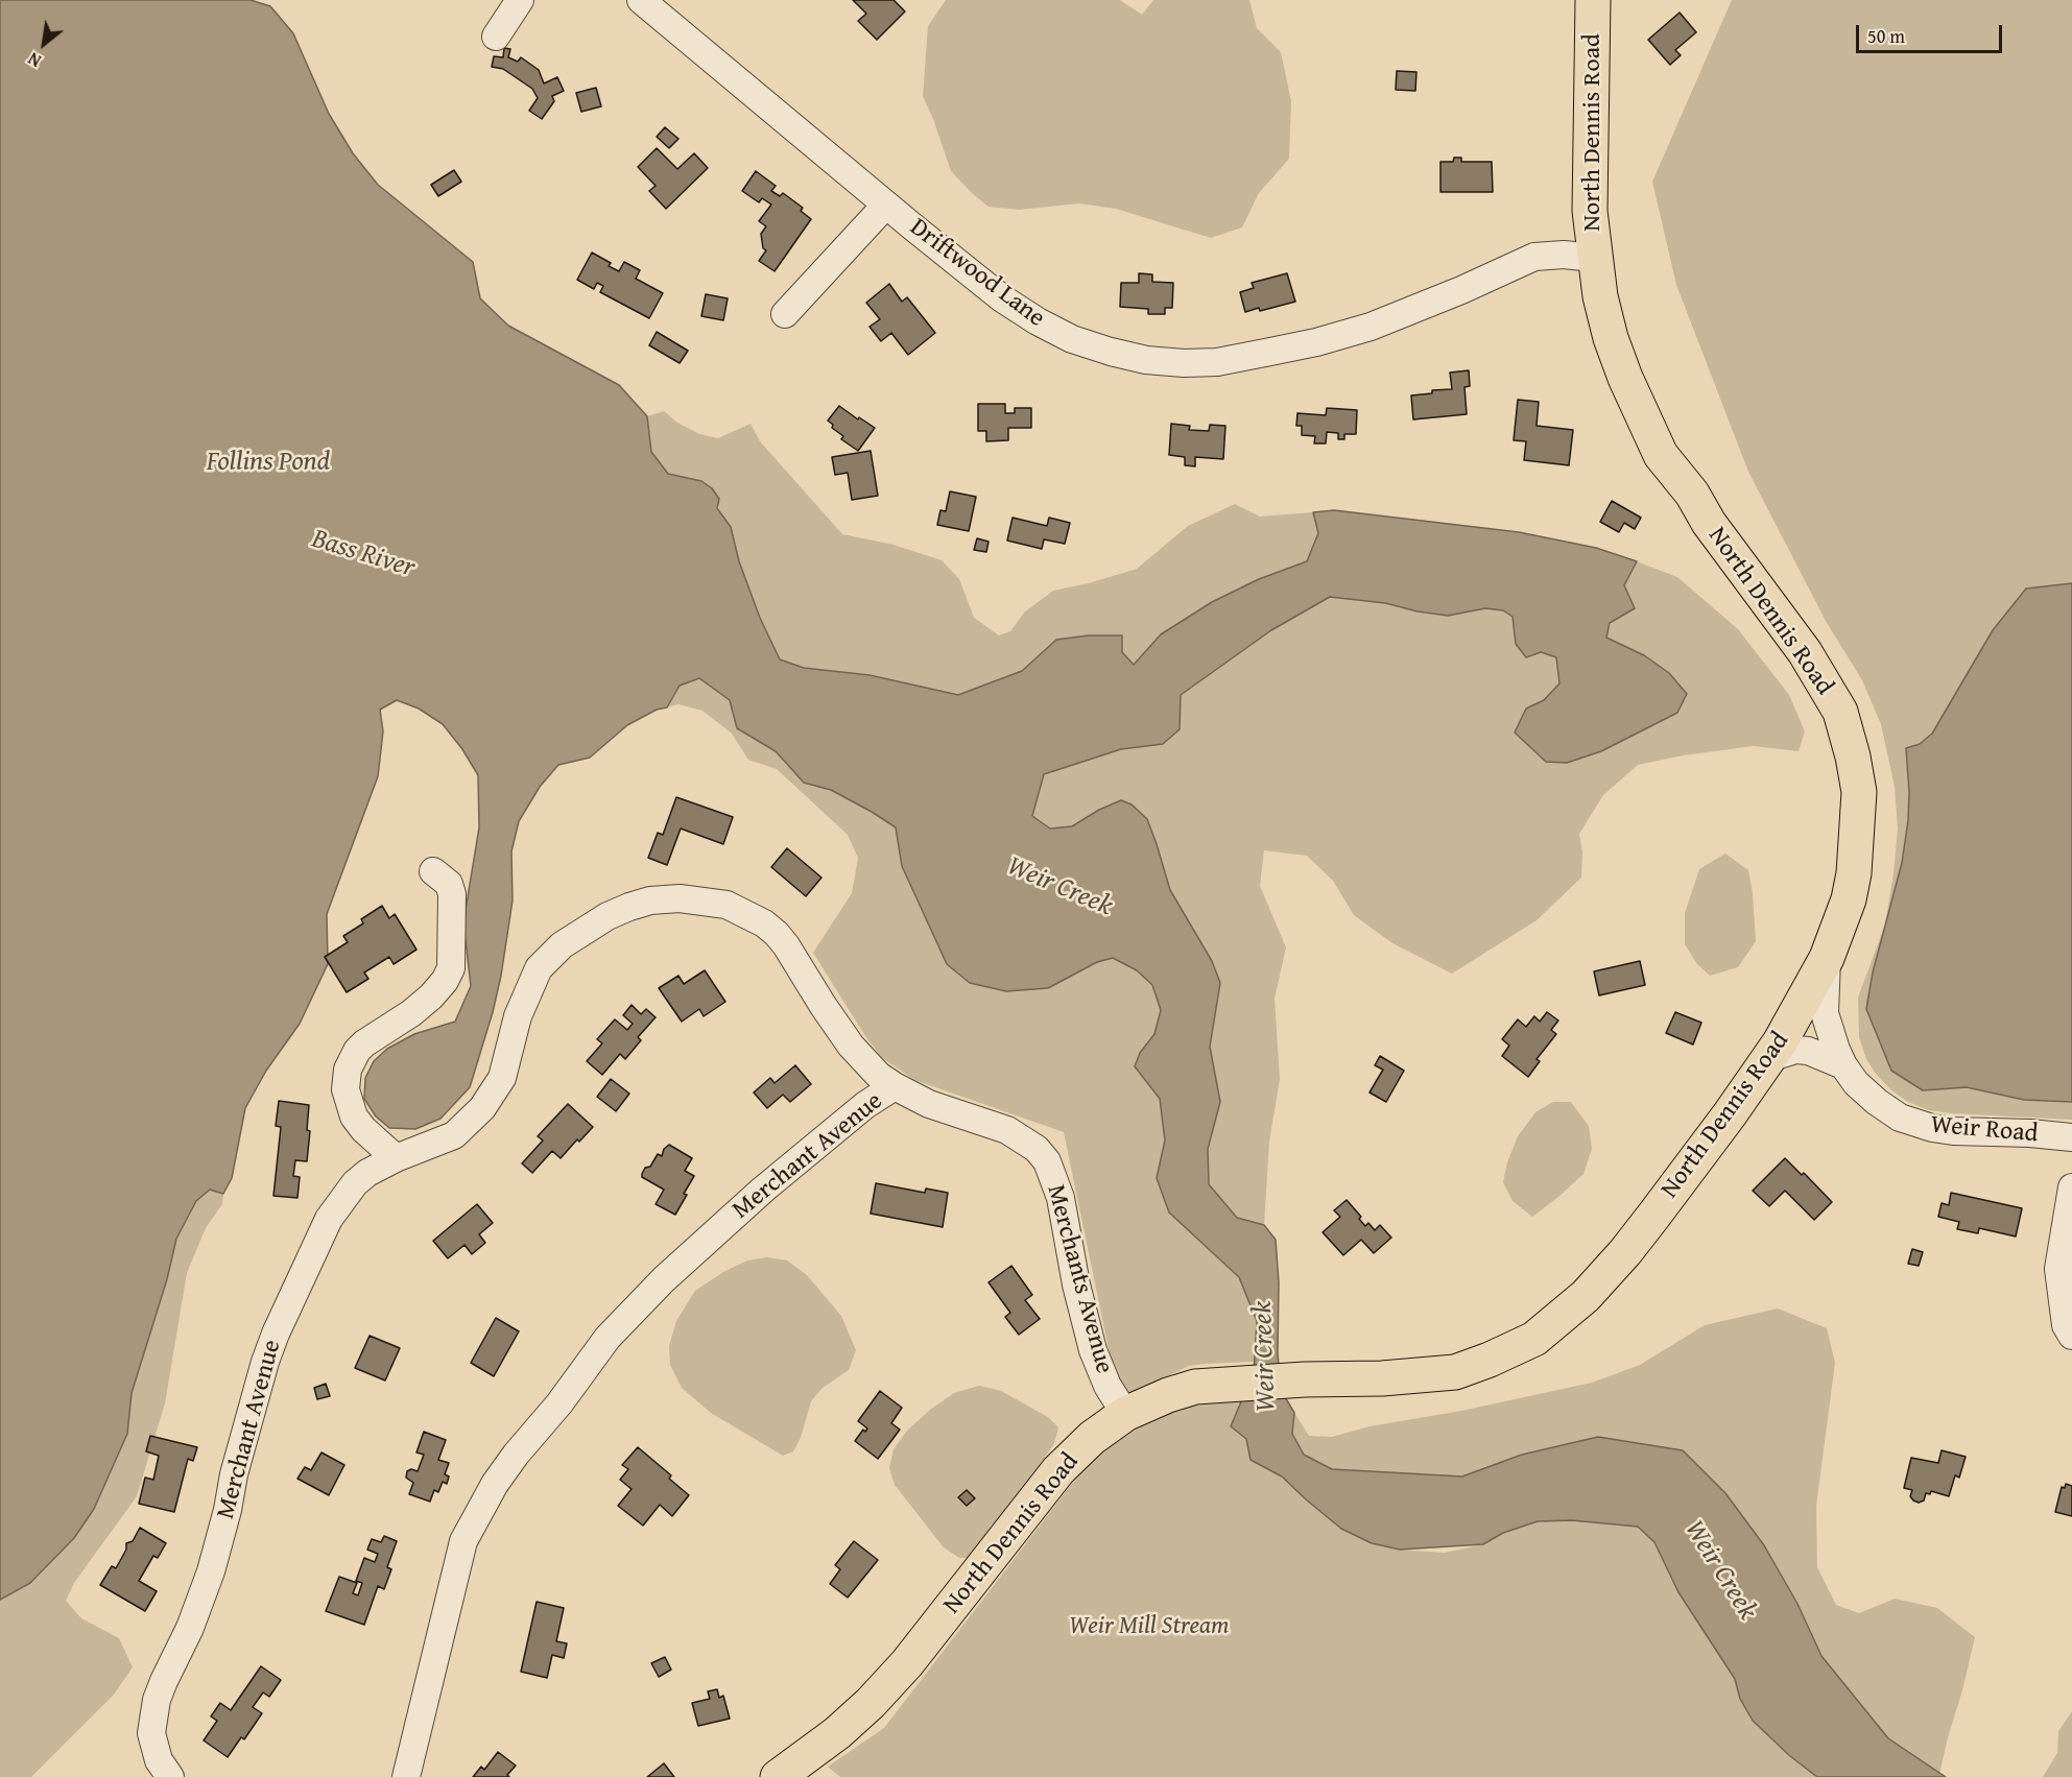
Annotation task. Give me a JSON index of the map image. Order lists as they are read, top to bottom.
{
  "streets": {
    "main road": ["North Dennis Road"],
    "street": [
      "Driftwood Lane",
      "Weir Road",
      "Merchant Avenue",
      "Merchants Avenue"
    ]
  },
  "crossings": [
    ["North Dennis Road", "Driftwood Lane"],
    ["North Dennis Road", "Weir Road"],
    ["North Dennis Road", "Merchants Avenue"],
    ["Merchant Avenue", "Merchants Avenue"]
  ],
  "water": ["Follins Pond", "Bass River", "Weir Creek"],
  "parks": ["Weir Mill Stream"],
  "scale_bar": "50 m",
  "north": "bottom left"
}
